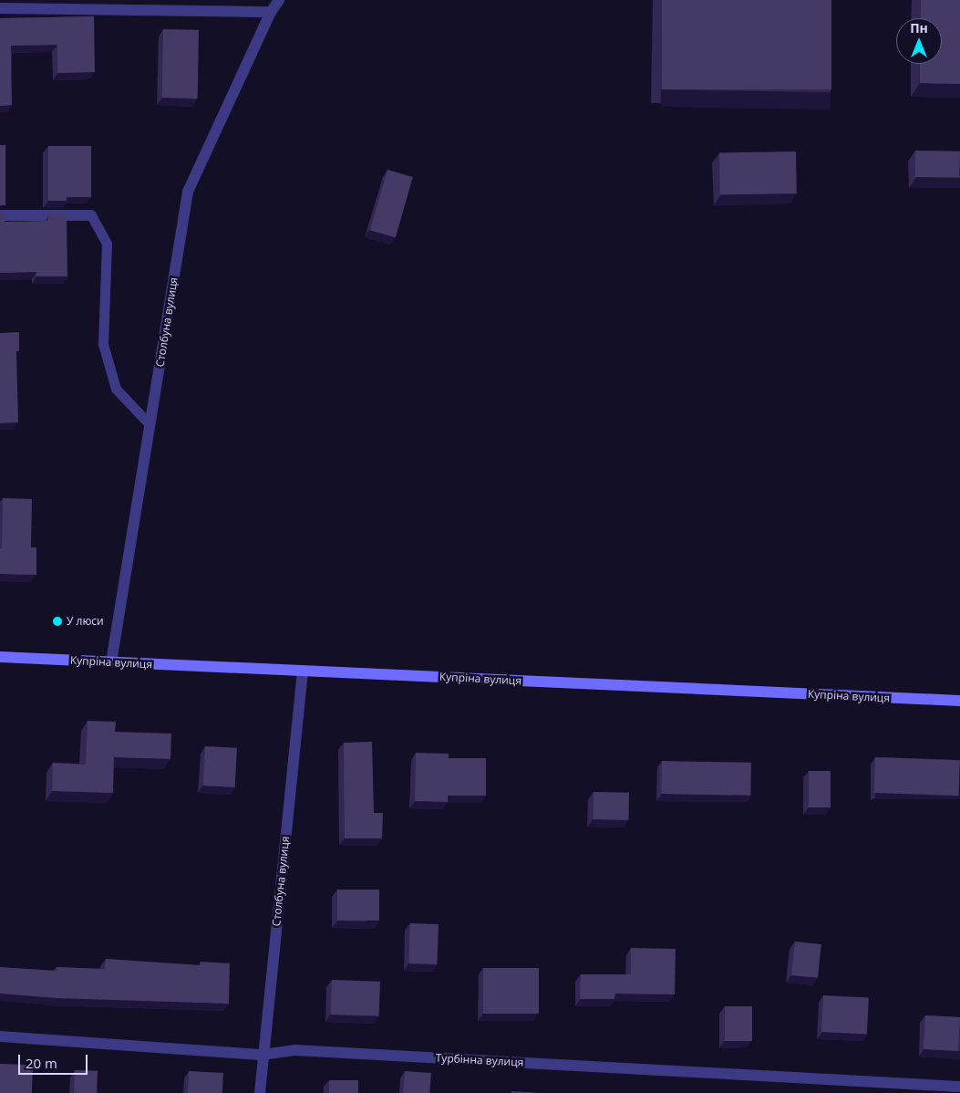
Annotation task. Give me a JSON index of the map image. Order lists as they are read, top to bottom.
{
  "streets": {
    "main road": ["Купріна вулиця"],
    "street": ["Столбуна вулиця", "Турбінна вулиця"]
  },
  "crossings": [
    ["Столбуна вулиця", "Купріна вулиця"],
    ["Столбуна вулиця", "Турбінна вулиця"]
  ],
  "places": ["У люси"],
  "scale_bar": "20 m",
  "north": "top"
}
